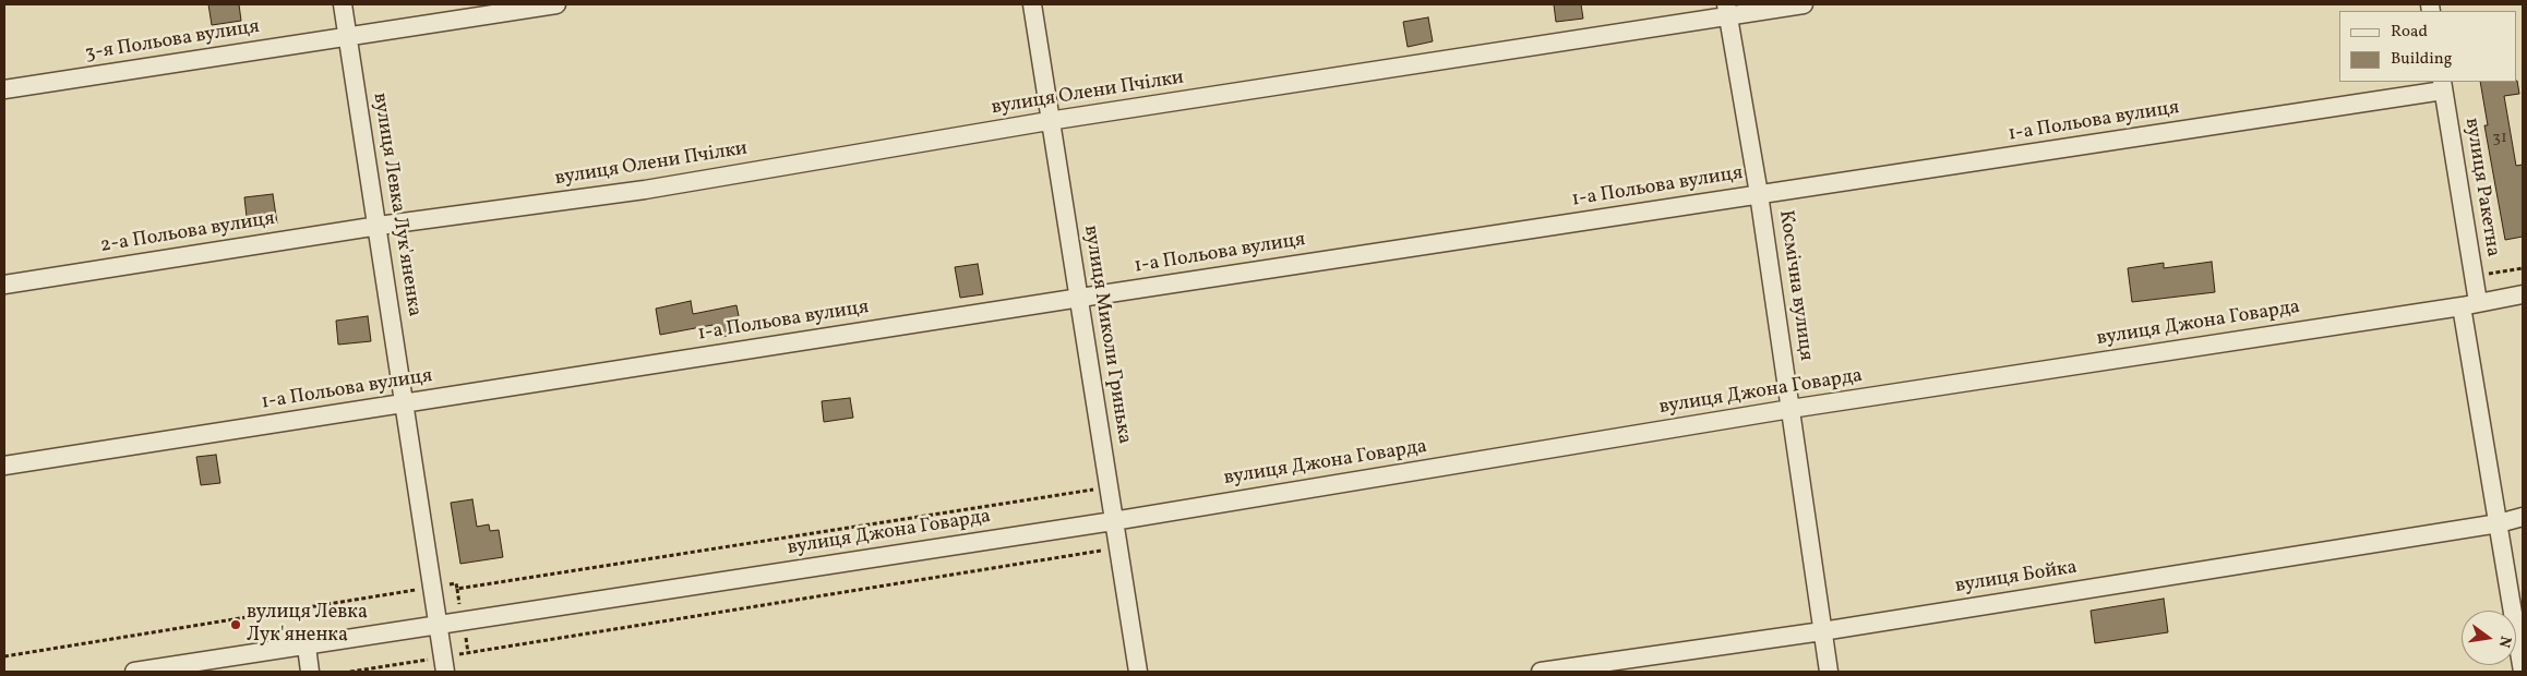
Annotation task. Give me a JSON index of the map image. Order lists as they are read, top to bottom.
{
  "streets": {
    "street": [
      "3-я Польова вулиця",
      "вулиця Олени Пчілки",
      "1-а Польова вулиця",
      "вулиця Ракетна",
      "вулиця Левка Лук'яненка",
      "2-а Польова вулиця",
      "Космічна вулиця",
      "вулиця Джона Говарда",
      "вулиця Миколи Гринька",
      "вулиця Бойка"
    ]
  },
  "crossings": [
    ["3-я Польова вулиця", "вулиця Левка Лук'яненка"],
    ["вулиця Олени Пчілки", "вулиця Левка Лук'яненка"],
    ["вулиця Олени Пчілки", "2-а Польова вулиця"],
    ["вулиця Олени Пчілки", "Космічна вулиця"],
    ["вулиця Олени Пчілки", "вулиця Миколи Гринька"],
    ["1-а Польова вулиця", "вулиця Ракетна"],
    ["1-а Польова вулиця", "вулиця Левка Лук'яненка"],
    ["1-а Польова вулиця", "Космічна вулиця"],
    ["1-а Польова вулиця", "вулиця Миколи Гринька"],
    ["вулиця Ракетна", "вулиця Джона Говарда"],
    ["вулиця Ракетна", "вулиця Бойка"],
    ["вулиця Левка Лук'яненка", "2-а Польова вулиця"],
    ["вулиця Левка Лук'яненка", "вулиця Джона Говарда"],
    ["Космічна вулиця", "вулиця Джона Говарда"],
    ["Космічна вулиця", "вулиця Бойка"],
    ["вулиця Джона Говарда", "вулиця Миколи Гринька"]
  ],
  "places": ["вулиця Левка Лук'яненка"],
  "house_numbers": ["31"],
  "legend": ["Road", "Building"],
  "north": "right"
}
